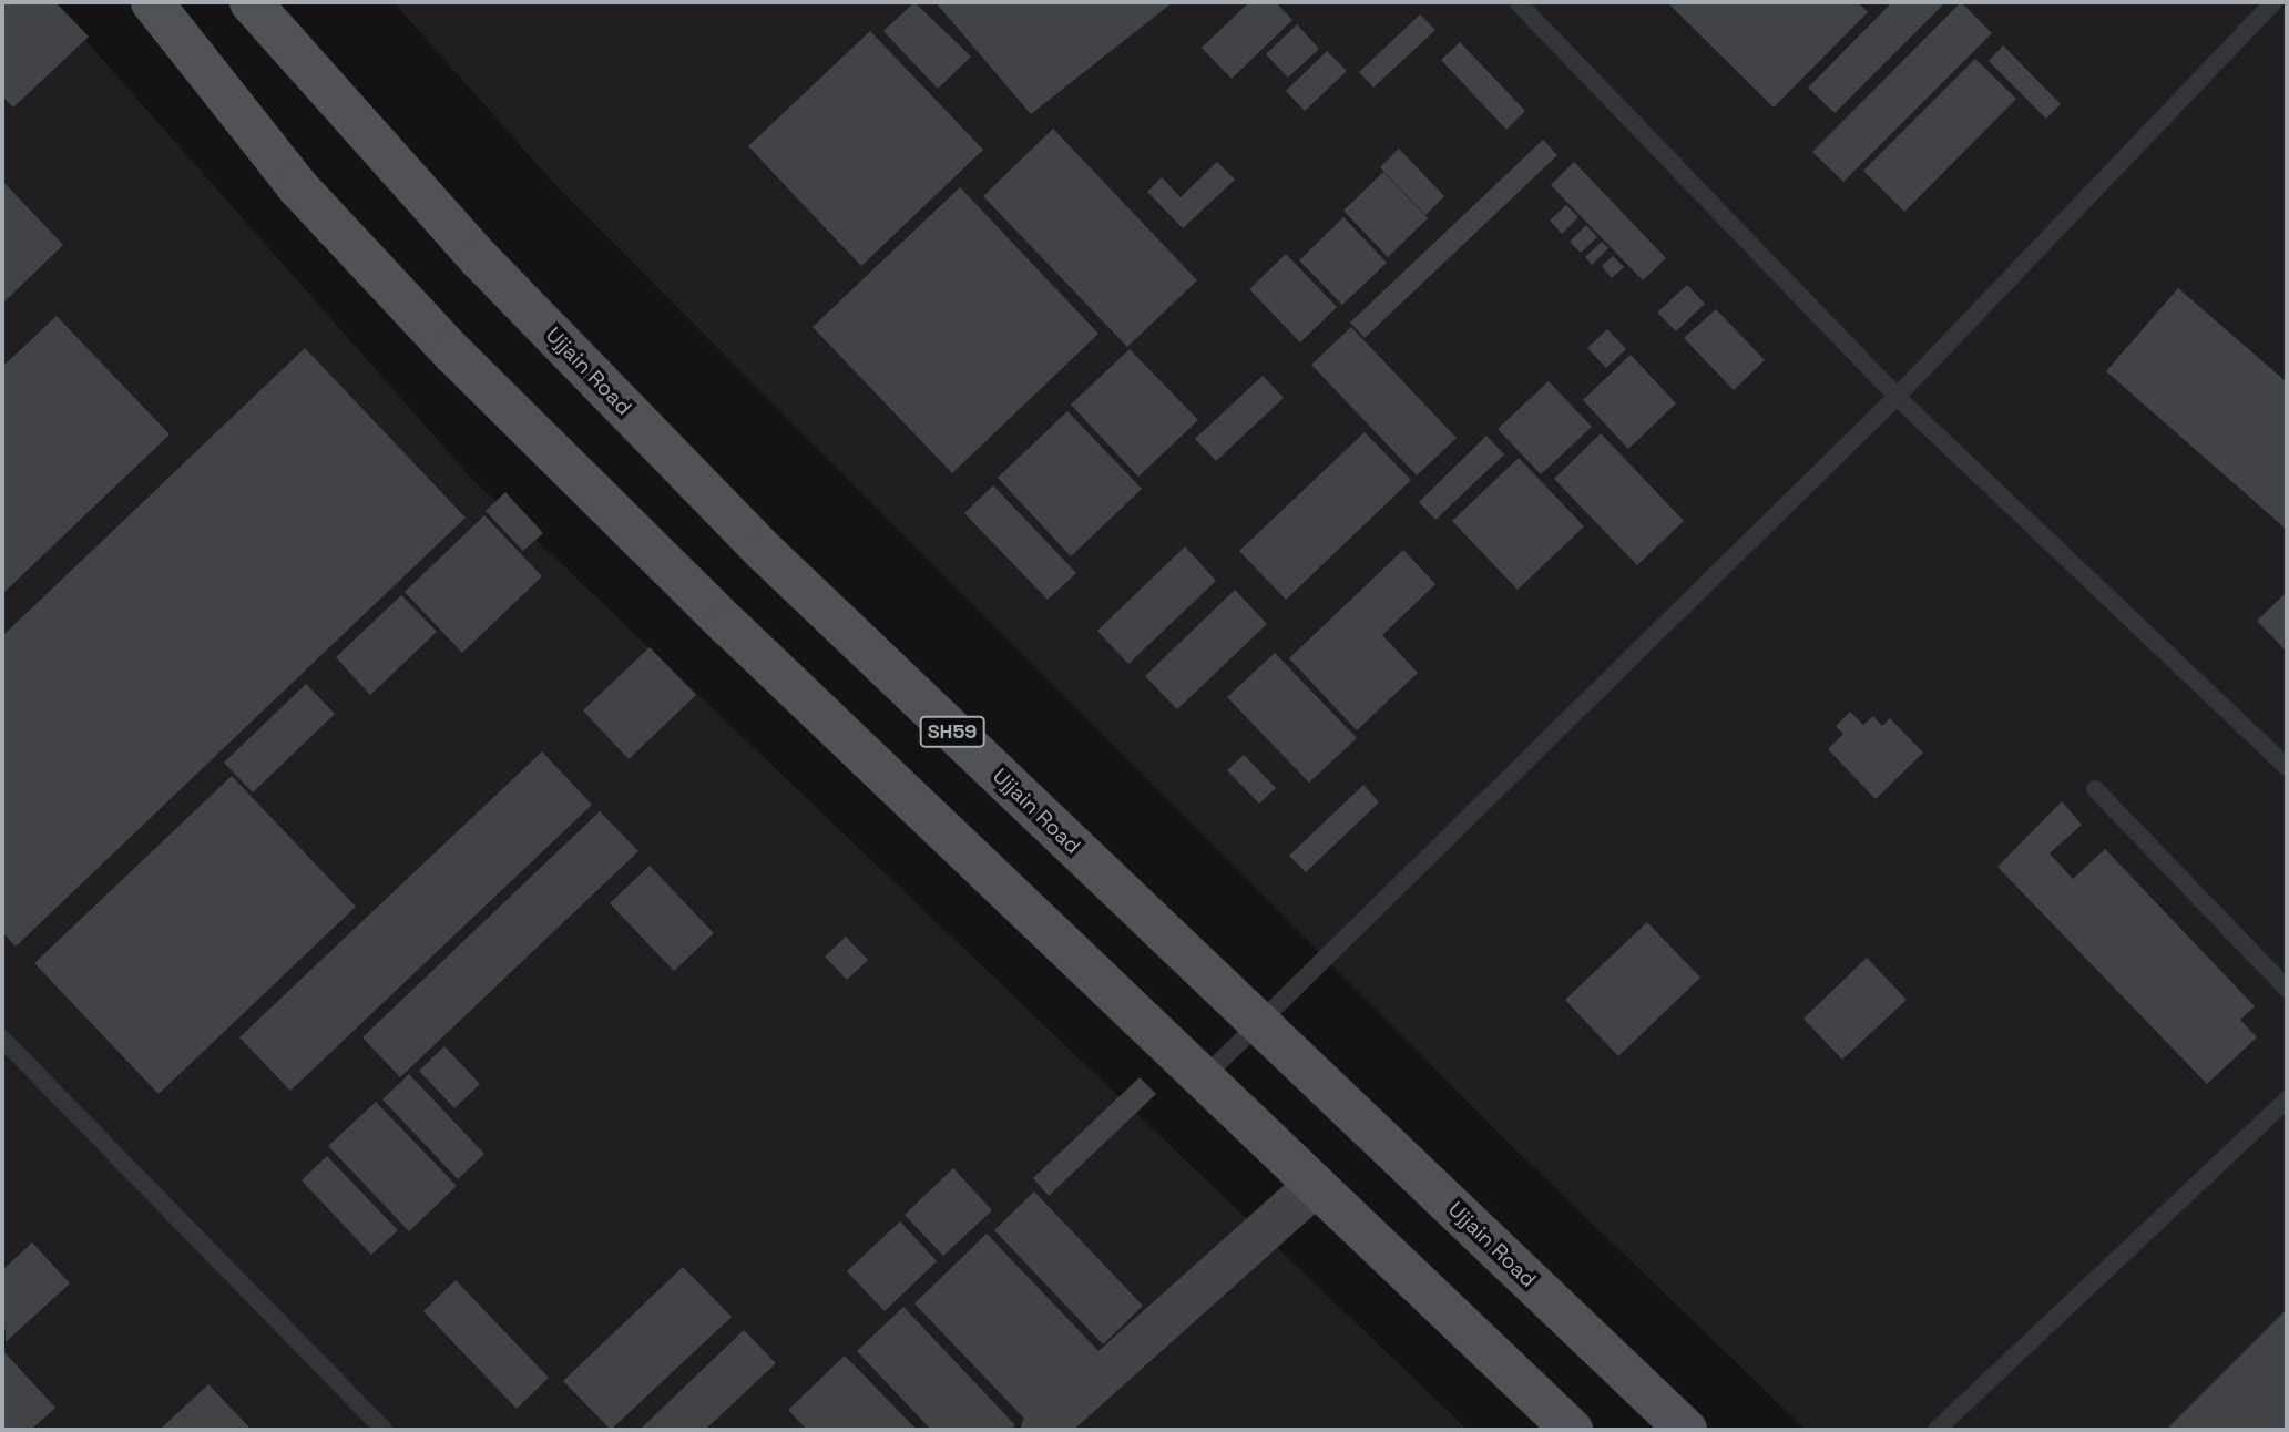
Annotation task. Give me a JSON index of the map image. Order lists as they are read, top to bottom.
{
  "streets": {
    "main road": ["Ujjain Road", "SH59"]
  }
}
